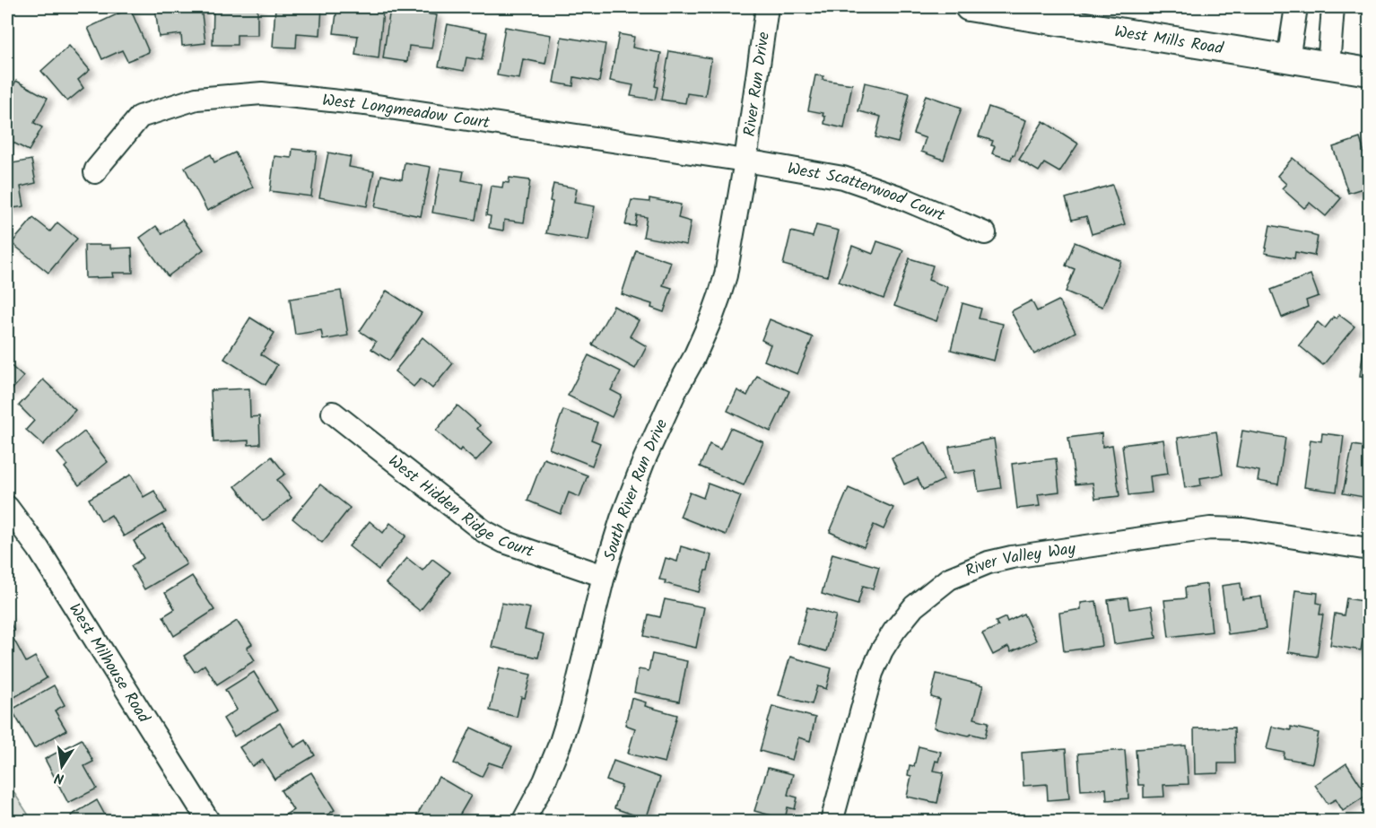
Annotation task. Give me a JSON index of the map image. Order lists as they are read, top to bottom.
{
  "streets": {
    "street": [
      "West Mills Road",
      "River Run Drive",
      "West Longmeadow Court",
      "West Scatterwood Court",
      "South River Run Drive",
      "West Hidden Ridge Court",
      "River Valley Way",
      "West Milhouse Road"
    ]
  },
  "crossings": [
    ["River Run Drive", "West Longmeadow Court"],
    ["River Run Drive", "West Scatterwood Court"],
    ["River Run Drive", "South River Run Drive"],
    ["West Longmeadow Court", "West Scatterwood Court"],
    ["West Longmeadow Court", "South River Run Drive"],
    ["West Scatterwood Court", "South River Run Drive"],
    ["South River Run Drive", "West Hidden Ridge Court"]
  ],
  "north": "bottom"
}
